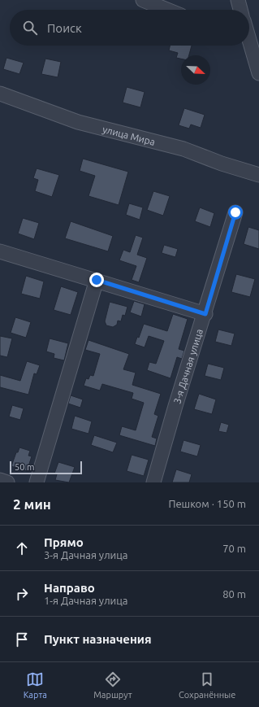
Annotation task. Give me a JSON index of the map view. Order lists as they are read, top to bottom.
{
  "streets": {
    "street": ["улица Мира", "3-я Дачная улица"]
  },
  "scale_bar": "50 m",
  "north": "bottom right",
  "page": {
    "search": "Поиск",
    "scale": "50 m",
    "heading": ["2 мин", "Пешком · 150 m"],
    "list": [
      ["Прямо", "3-я Дачная улица", "70 m"],
      ["Направо", "1-я Дачная улица", "80 m"],
      "Пункт назначения"
    ],
    "nav": ["Карта", "Маршрут", "Сохранённые"]
  }
}
